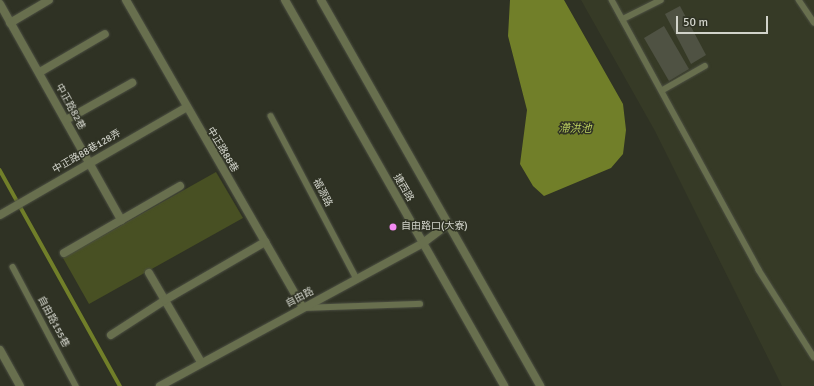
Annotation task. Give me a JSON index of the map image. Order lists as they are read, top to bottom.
{
  "streets": {
    "street": [
      "中正路82巷",
      "中正路88巷",
      "中正路88巷128弄",
      "捷西路",
      "自由路"
    ],
    "lane": ["福源路", "自由路155巷"]
  },
  "crossings": [
    ["中正路82巷", "中正路88巷128弄"],
    ["中正路88巷", "中正路88巷128弄"],
    ["中正路88巷", "自由路"],
    ["捷西路", "自由路"],
    ["福源路", "自由路"]
  ],
  "water": ["滯洪池"],
  "places": ["自由路口(大寮)"],
  "scale_bar": "50 m"
}
